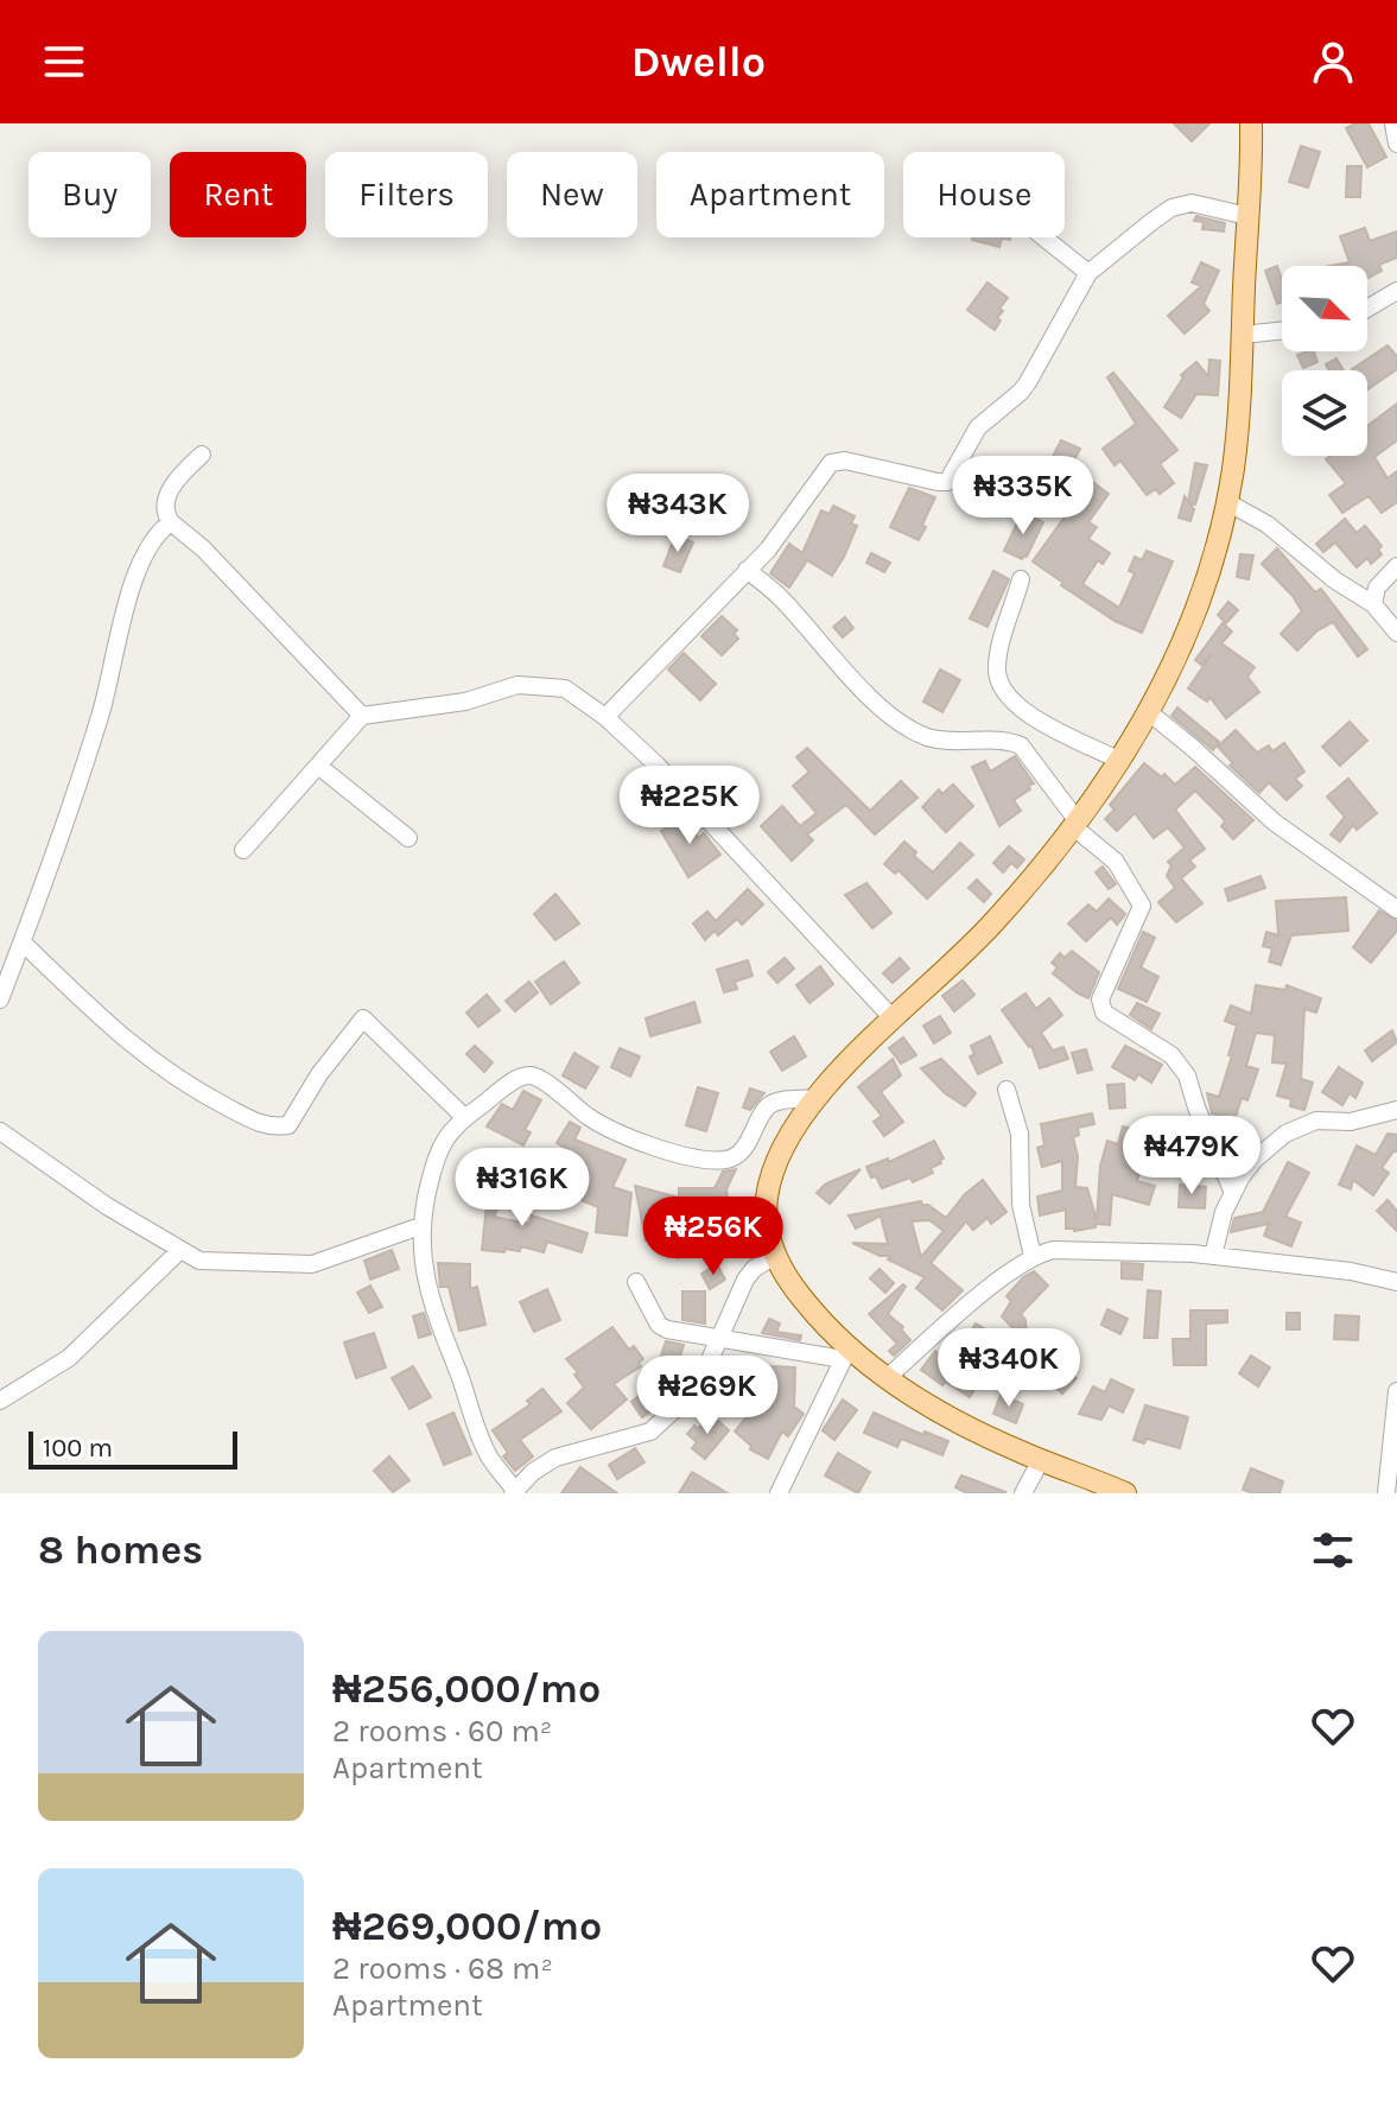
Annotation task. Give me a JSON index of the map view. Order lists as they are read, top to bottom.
{
  "scale_bar": "100 m",
  "north": "bottom right",
  "page": {
    "header": "Dwello",
    "chip": [
      "Buy",
      "Rent",
      "Filters",
      "New",
      "Apartment",
      "House"
    ],
    "price": [
      "₦335K",
      "₦343K",
      "₦225K",
      "₦479K",
      "₦316K",
      "₦256K",
      "₦340K",
      "₦269K"
    ],
    "scale": "100 m",
    "heading": "8 homes",
    "list": [
      {
        "name": "₦256,000/mo",
        "note": "2 rooms · 60 m² · Apartment"
      },
      {
        "name": "₦269,000/mo",
        "note": "2 rooms · 68 m² · Apartment"
      }
    ]
  }
}
